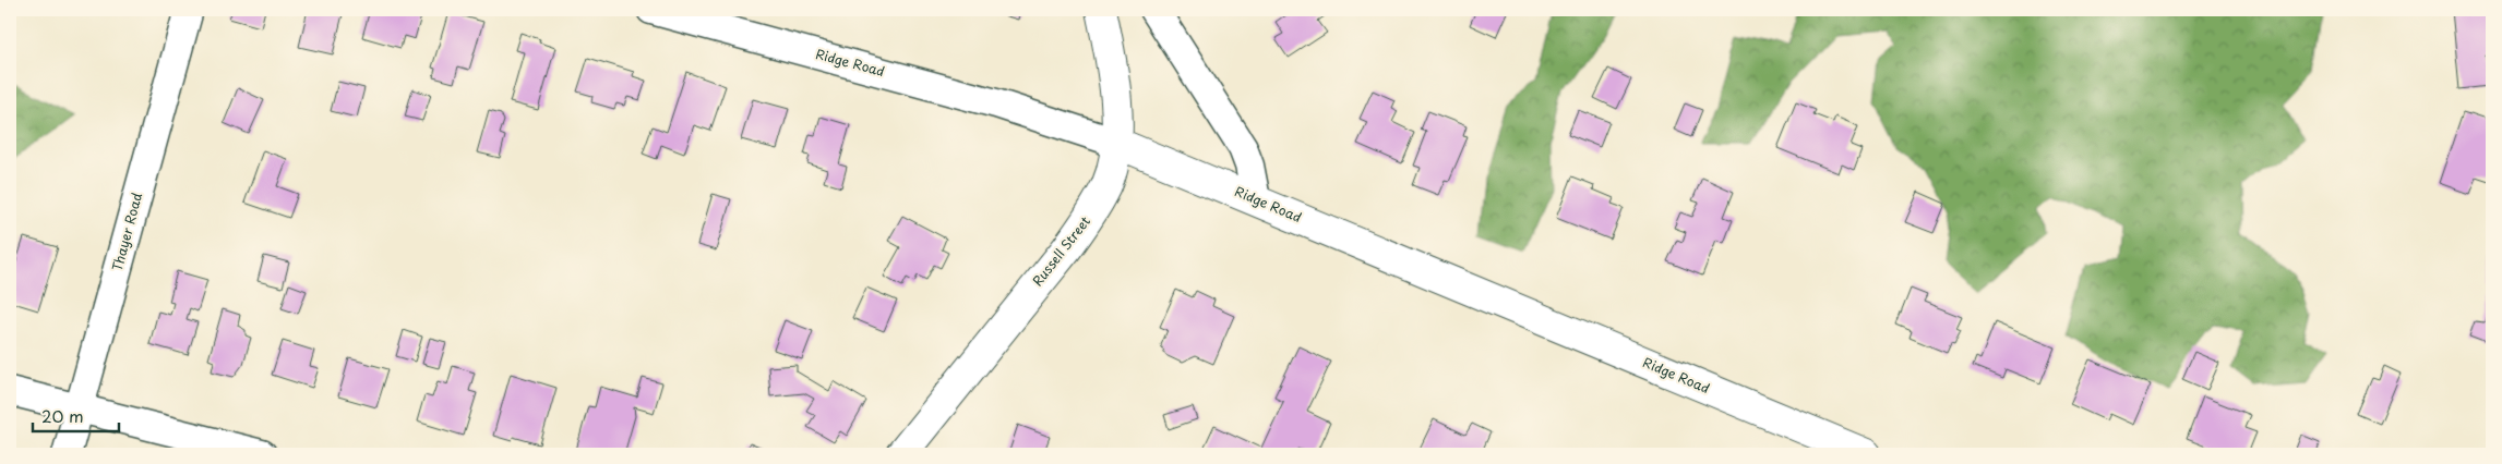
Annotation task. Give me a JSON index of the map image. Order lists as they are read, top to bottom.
{
  "streets": {
    "main road": ["Ridge Road", "Russell Street"],
    "street": ["Thayer Road"]
  },
  "crossings": [
    ["Ridge Road", "Russell Street"]
  ],
  "scale_bar": "20 m"
}
